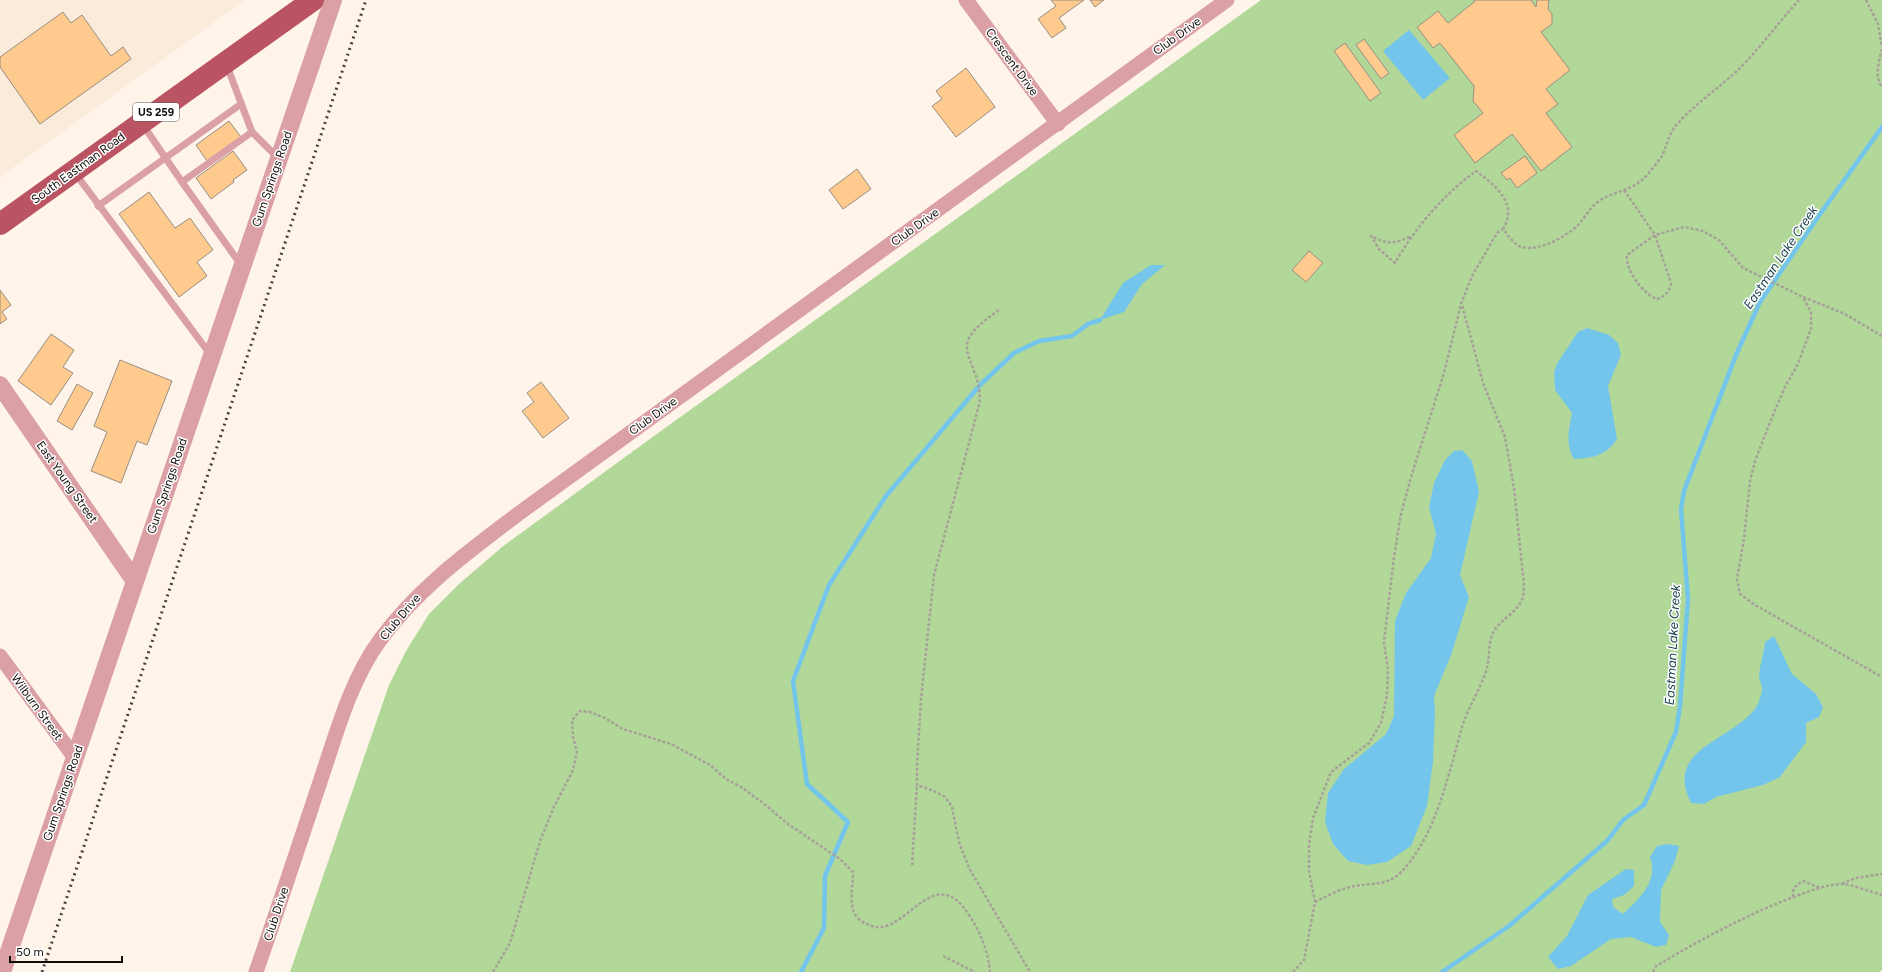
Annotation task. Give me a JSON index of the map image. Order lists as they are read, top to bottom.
{
  "streets": {
    "main road": ["US 259", "South Eastman Road"],
    "street": [
      "Club Drive",
      "Crescent Drive",
      "Gum Springs Road",
      "East Young Street",
      "Wilburn Street"
    ]
  },
  "crossings": [
    ["Club Drive", "Crescent Drive"],
    ["Gum Springs Road", "East Young Street"],
    ["Gum Springs Road", "Wilburn Street"]
  ],
  "water": ["Eastman Lake Creek"],
  "scale_bar": "50 m"
}
